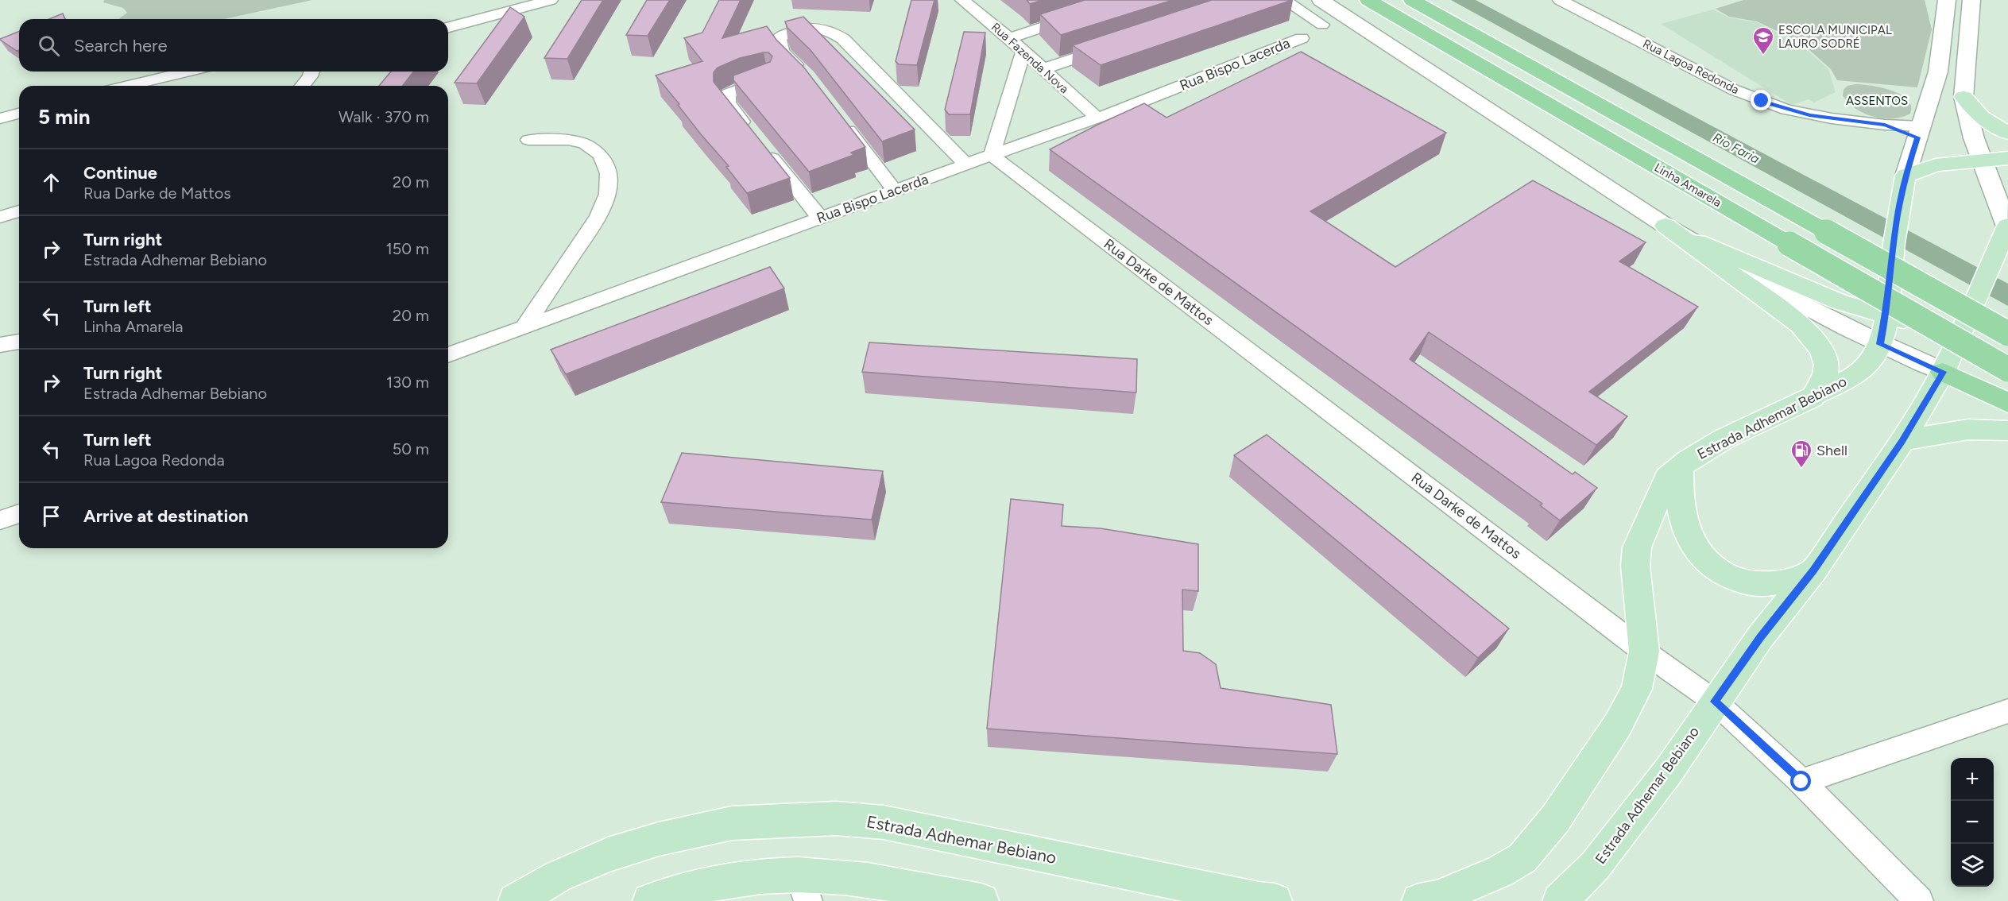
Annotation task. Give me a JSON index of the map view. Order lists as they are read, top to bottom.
{
  "streets": {
    "highway": ["Linha Amarela"],
    "main road": ["Estrada Adhemar Bebiano"],
    "street": [
      "Rua Fazenda Nova",
      "Rua Bispo Lacerda",
      "Rua Lagoa Redonda",
      "Rua Darke de Mattos"
    ]
  },
  "crossings": [
    ["Rua Fazenda Nova", "Rua Bispo Lacerda"],
    ["Rua Bispo Lacerda", "Rua Darke de Mattos"],
    ["Rua Lagoa Redonda", "Estrada Adhemar Bebiano"],
    ["Rua Darke de Mattos", "Estrada Adhemar Bebiano"]
  ],
  "water": ["Rio Faria"],
  "parks": ["ASSENTOS"],
  "places": {
    "school or university": ["ESCOLA MUNICIPAL LAURO SODRÉ"],
    "fuel station": ["Shell"]
  },
  "page": {
    "search": "Search here",
    "heading": ["5 min", "Walk · 370 m"],
    "list": [
      ["Continue", "Rua Darke de Mattos", "20 m"],
      ["Turn right", "Estrada Adhemar Bebiano", "150 m"],
      ["Turn left", "Linha Amarela", "20 m"],
      ["Turn right", "Estrada Adhemar Bebiano", "130 m"],
      ["Turn left", "Rua Lagoa Redonda", "50 m"],
      "Arrive at destination"
    ],
    "map_buttons": ["+", "−"]
  }
}
